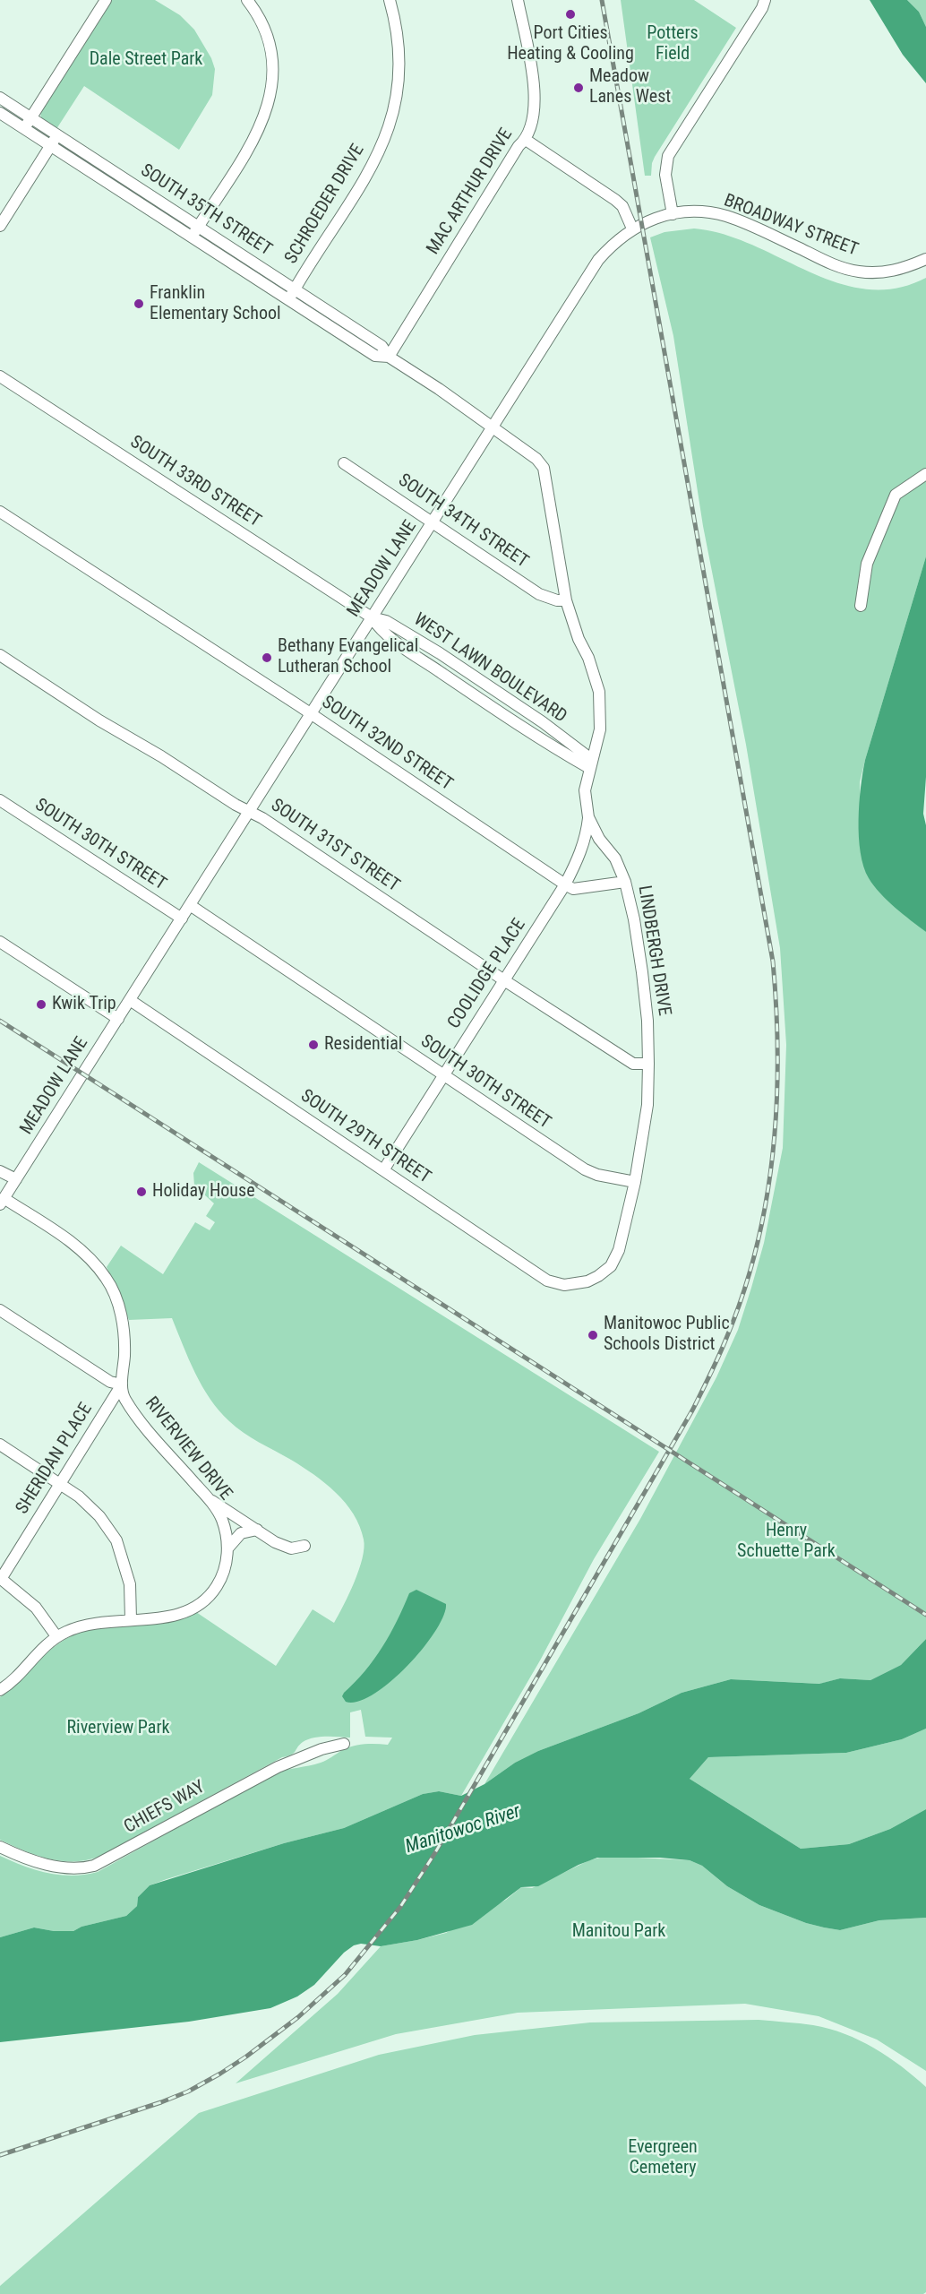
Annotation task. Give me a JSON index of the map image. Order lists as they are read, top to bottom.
{
  "streets": {
    "street": [
      "MAC ARTHUR DRIVE",
      "SCHROEDER DRIVE",
      "SOUTH 35TH STREET",
      "BROADWAY STREET",
      "SOUTH 33RD STREET",
      "SOUTH 34TH STREET",
      "MEADOW LANE",
      "WEST LAWN BOULEVARD",
      "SOUTH 32ND STREET",
      "SOUTH 30TH STREET",
      "SOUTH 31ST STREET",
      "LINDBERGH DRIVE",
      "COOLIDGE PLACE",
      "SOUTH 29TH STREET",
      "RIVERVIEW DRIVE",
      "SHERIDAN PLACE",
      "CHIEFS WAY"
    ]
  },
  "crossings": [
    ["MAC ARTHUR DRIVE", "SOUTH 35TH STREET"],
    ["SCHROEDER DRIVE", "SOUTH 35TH STREET"],
    ["SOUTH 35TH STREET", "MEADOW LANE"],
    ["SOUTH 35TH STREET", "LINDBERGH DRIVE"],
    ["BROADWAY STREET", "MEADOW LANE"],
    ["SOUTH 33RD STREET", "MEADOW LANE"],
    ["SOUTH 33RD STREET", "WEST LAWN BOULEVARD"],
    ["SOUTH 34TH STREET", "MEADOW LANE"],
    ["SOUTH 34TH STREET", "LINDBERGH DRIVE"],
    ["MEADOW LANE", "WEST LAWN BOULEVARD"],
    ["MEADOW LANE", "SOUTH 32ND STREET"],
    ["MEADOW LANE", "SOUTH 30TH STREET"],
    ["MEADOW LANE", "SOUTH 31ST STREET"],
    ["MEADOW LANE", "SOUTH 29TH STREET"],
    ["MEADOW LANE", "RIVERVIEW DRIVE"],
    ["WEST LAWN BOULEVARD", "LINDBERGH DRIVE"],
    ["SOUTH 32ND STREET", "LINDBERGH DRIVE"],
    ["SOUTH 32ND STREET", "COOLIDGE PLACE"],
    ["SOUTH 30TH STREET", "LINDBERGH DRIVE"],
    ["SOUTH 30TH STREET", "COOLIDGE PLACE"],
    ["SOUTH 31ST STREET", "LINDBERGH DRIVE"],
    ["SOUTH 31ST STREET", "COOLIDGE PLACE"],
    ["LINDBERGH DRIVE", "COOLIDGE PLACE"],
    ["LINDBERGH DRIVE", "SOUTH 29TH STREET"],
    ["COOLIDGE PLACE", "SOUTH 29TH STREET"],
    ["RIVERVIEW DRIVE", "SHERIDAN PLACE"]
  ],
  "water": ["Manitowoc River"],
  "parks": [
    "Potters Field",
    "Dale Street Park",
    "Henry Schuette Park",
    "Riverview Park",
    "Manitou Park",
    "Evergreen Cemetery"
  ],
  "places": [
    "Port Cities Heating & Cooling",
    "Meadow Lanes West",
    "Franklin Elementary School",
    "Bethany Evangelical Lutheran School",
    "Kwik Trip",
    "Residential",
    "Holiday House",
    "Manitowoc Public Schools District"
  ]
}
